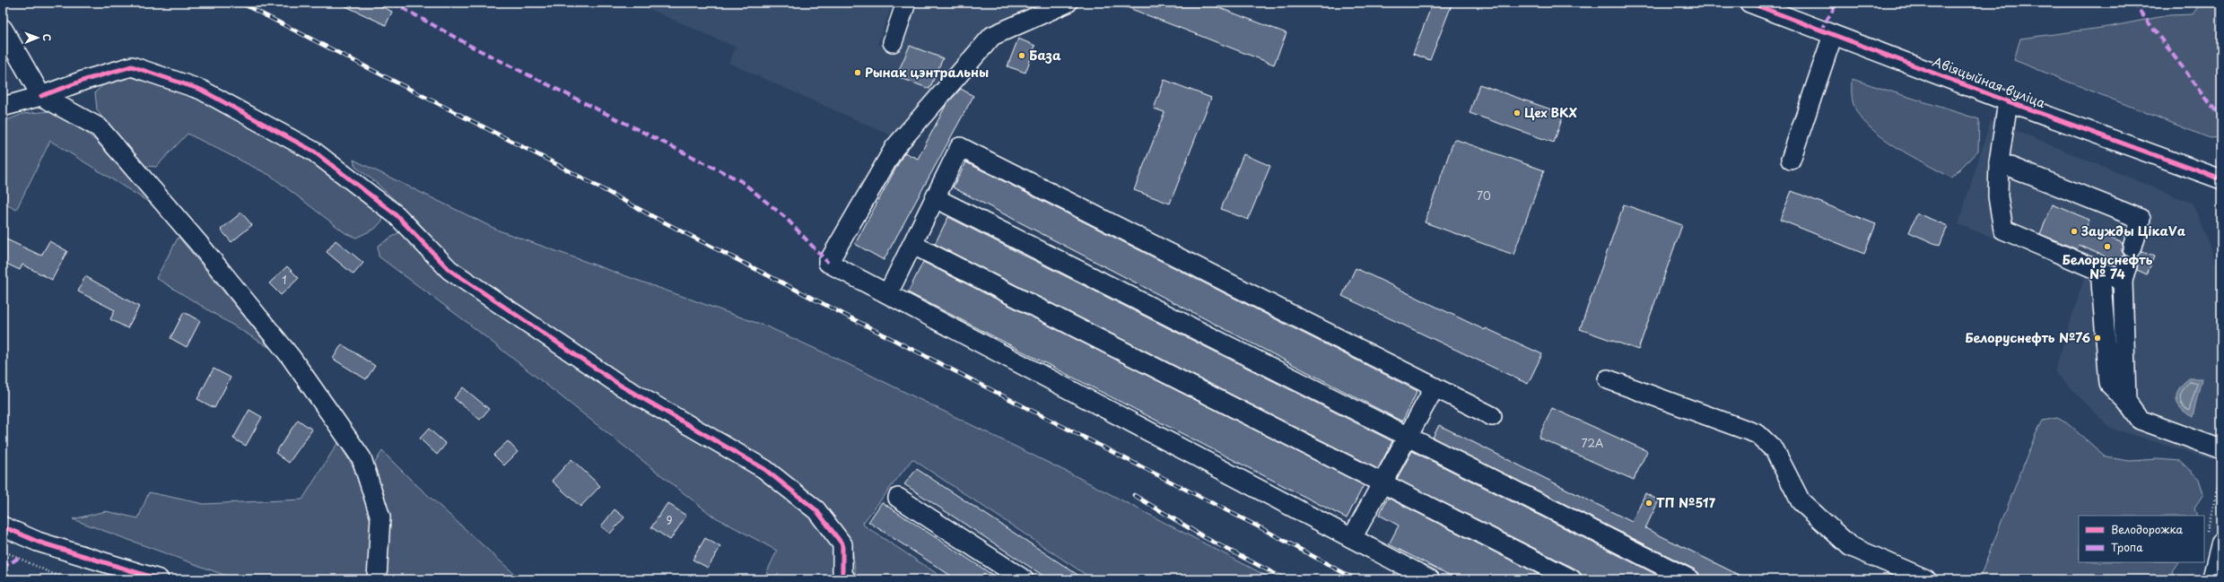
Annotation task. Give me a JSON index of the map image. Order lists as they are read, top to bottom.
{
  "streets": {
    "street": ["Авіяцыйная вуліца"]
  },
  "places": [
    "База",
    "Рынак цэнтральны",
    "Цех ВКХ",
    "Заужды ЦікаVа",
    "Белоруснефть № 74",
    "Белоруснефть №76",
    "ТП №517"
  ],
  "house_numbers": [
    "70",
    "1",
    "72А",
    "9"
  ],
  "legend": ["Велодорожка", "Тропа"],
  "north": "right"
}
